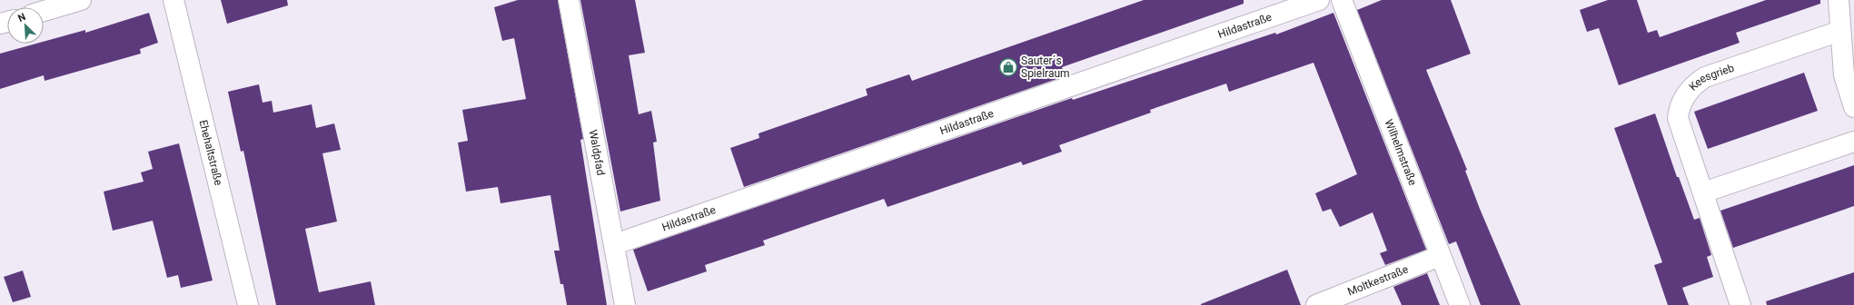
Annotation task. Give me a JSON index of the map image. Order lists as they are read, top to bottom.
{
  "streets": {
    "street": [
      "Hildastraße",
      "Keesgrieb",
      "Ehehaltstraße",
      "Waldpfad",
      "Wilhelmstraße",
      "Moltkestraße"
    ]
  },
  "crossings": [
    ["Hildastraße", "Waldpfad"],
    ["Wilhelmstraße", "Moltkestraße"]
  ],
  "places": {
    "shop": ["Sauter´s Spielraum"]
  },
  "north": "top left"
}
